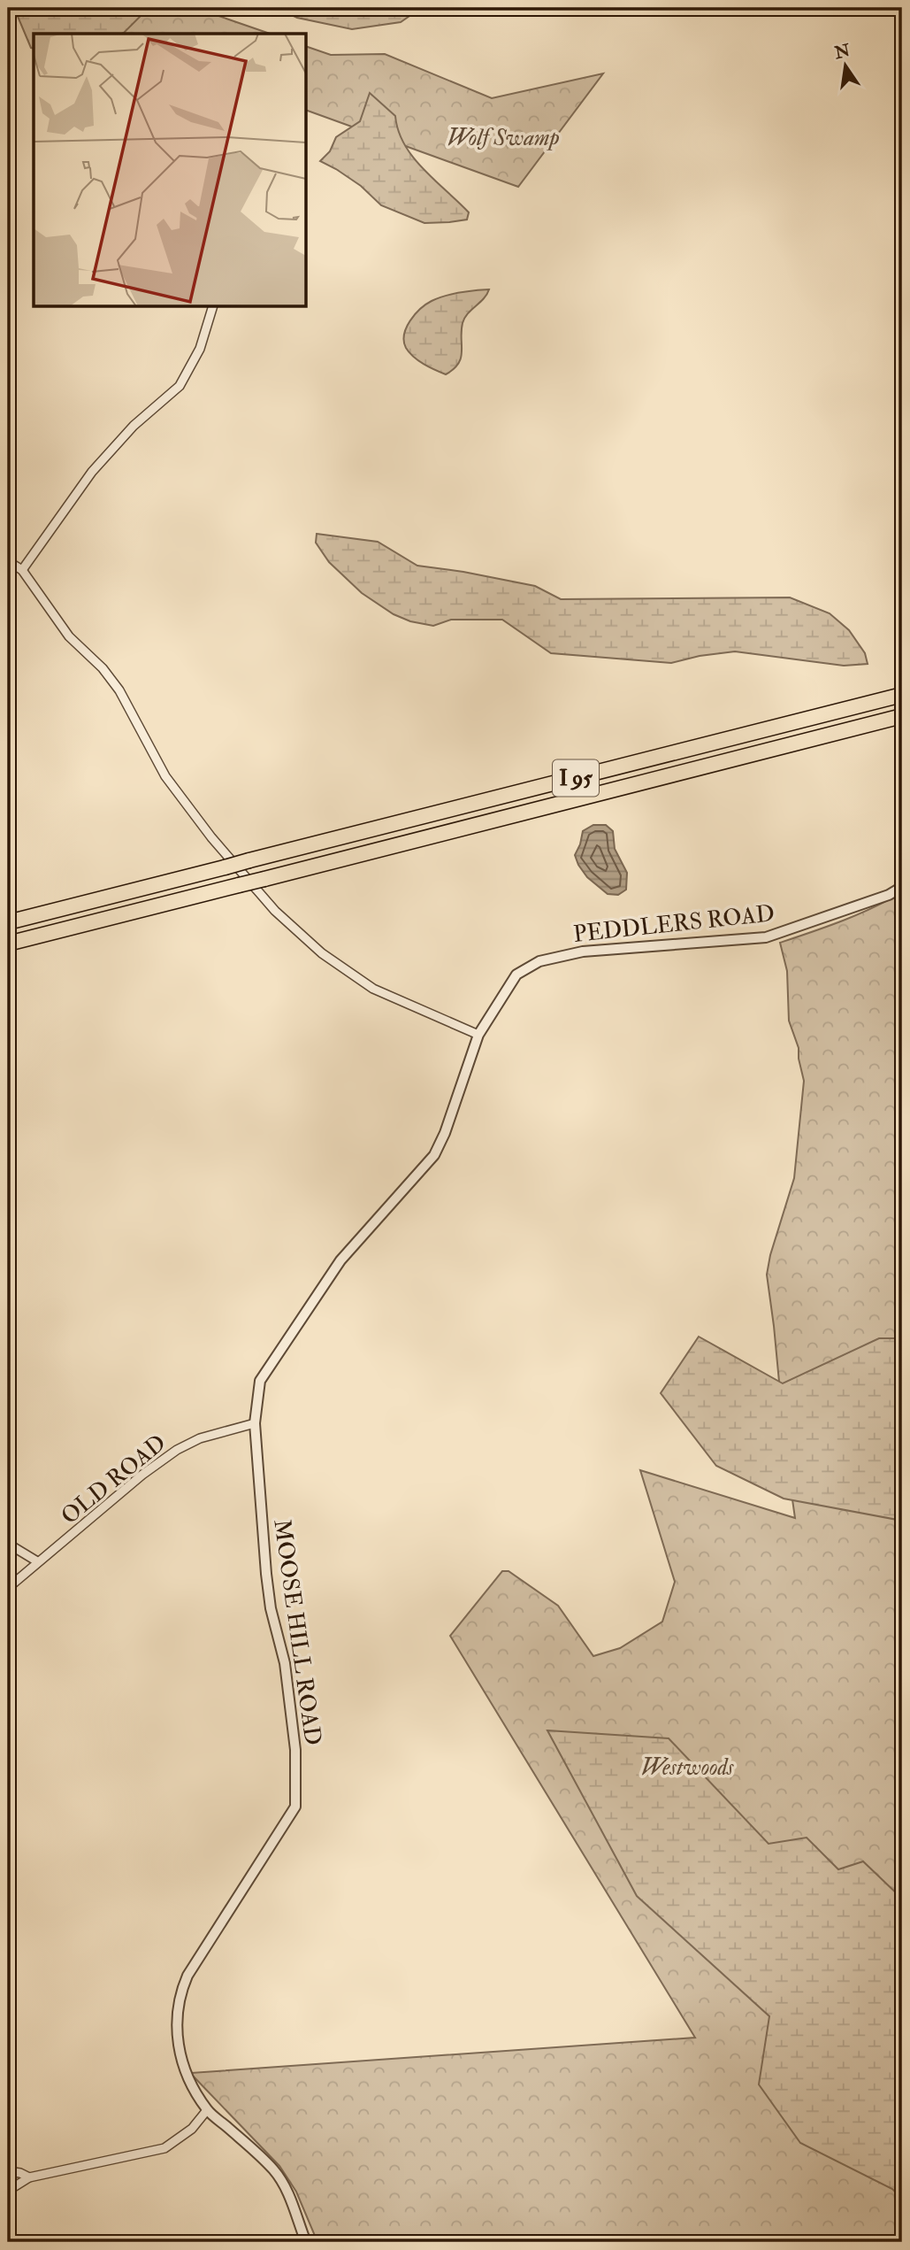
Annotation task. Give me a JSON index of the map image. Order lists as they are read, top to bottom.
{
  "streets": {
    "highway": ["I 95"],
    "street": ["PEDDLERS ROAD", "OLD ROAD", "MOOSE HILL ROAD"]
  },
  "crossings": [
    ["PEDDLERS ROAD", "MOOSE HILL ROAD"],
    ["OLD ROAD", "MOOSE HILL ROAD"]
  ],
  "parks": ["Wolf Swamp", "Westwoods"],
  "north": "top"
}
